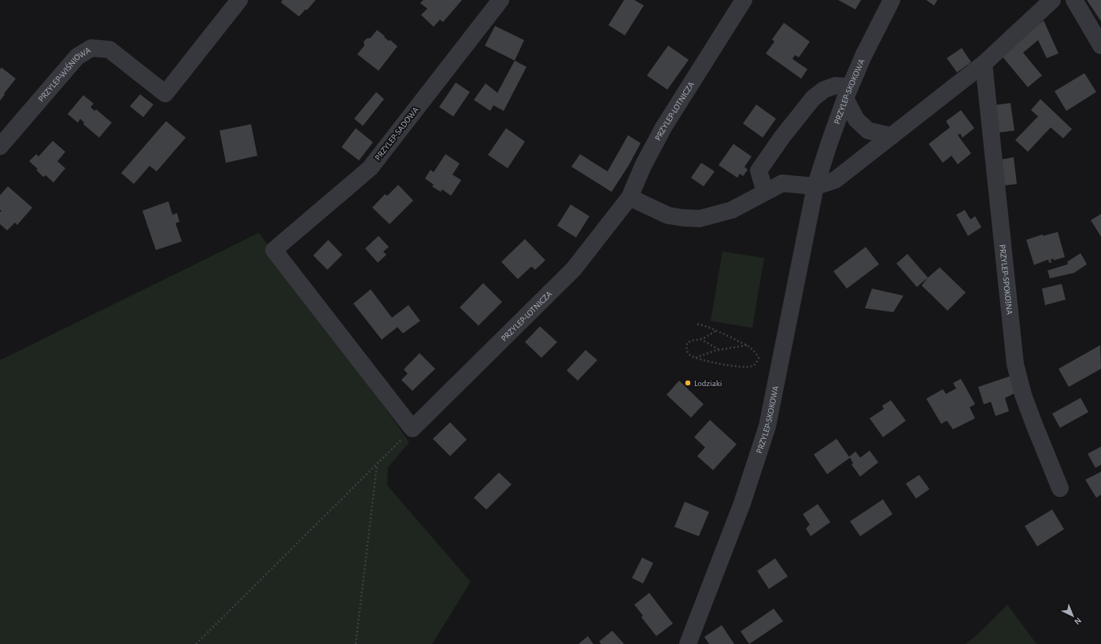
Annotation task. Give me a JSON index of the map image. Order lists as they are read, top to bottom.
{
  "streets": {
    "street": [
      "PRZYLEP-WIŚNIOWA",
      "PRZYLEP-SKOKOWA",
      "PRZYLEP-LOTNICZA",
      "PRZYLEP-SADOWA",
      "PRZYLEP-SPOKOJNA"
    ]
  },
  "crossings": [
    ["PRZYLEP-LOTNICZA", "PRZYLEP-SADOWA"]
  ],
  "places": ["Lodziaki"],
  "north": "bottom right"
}
